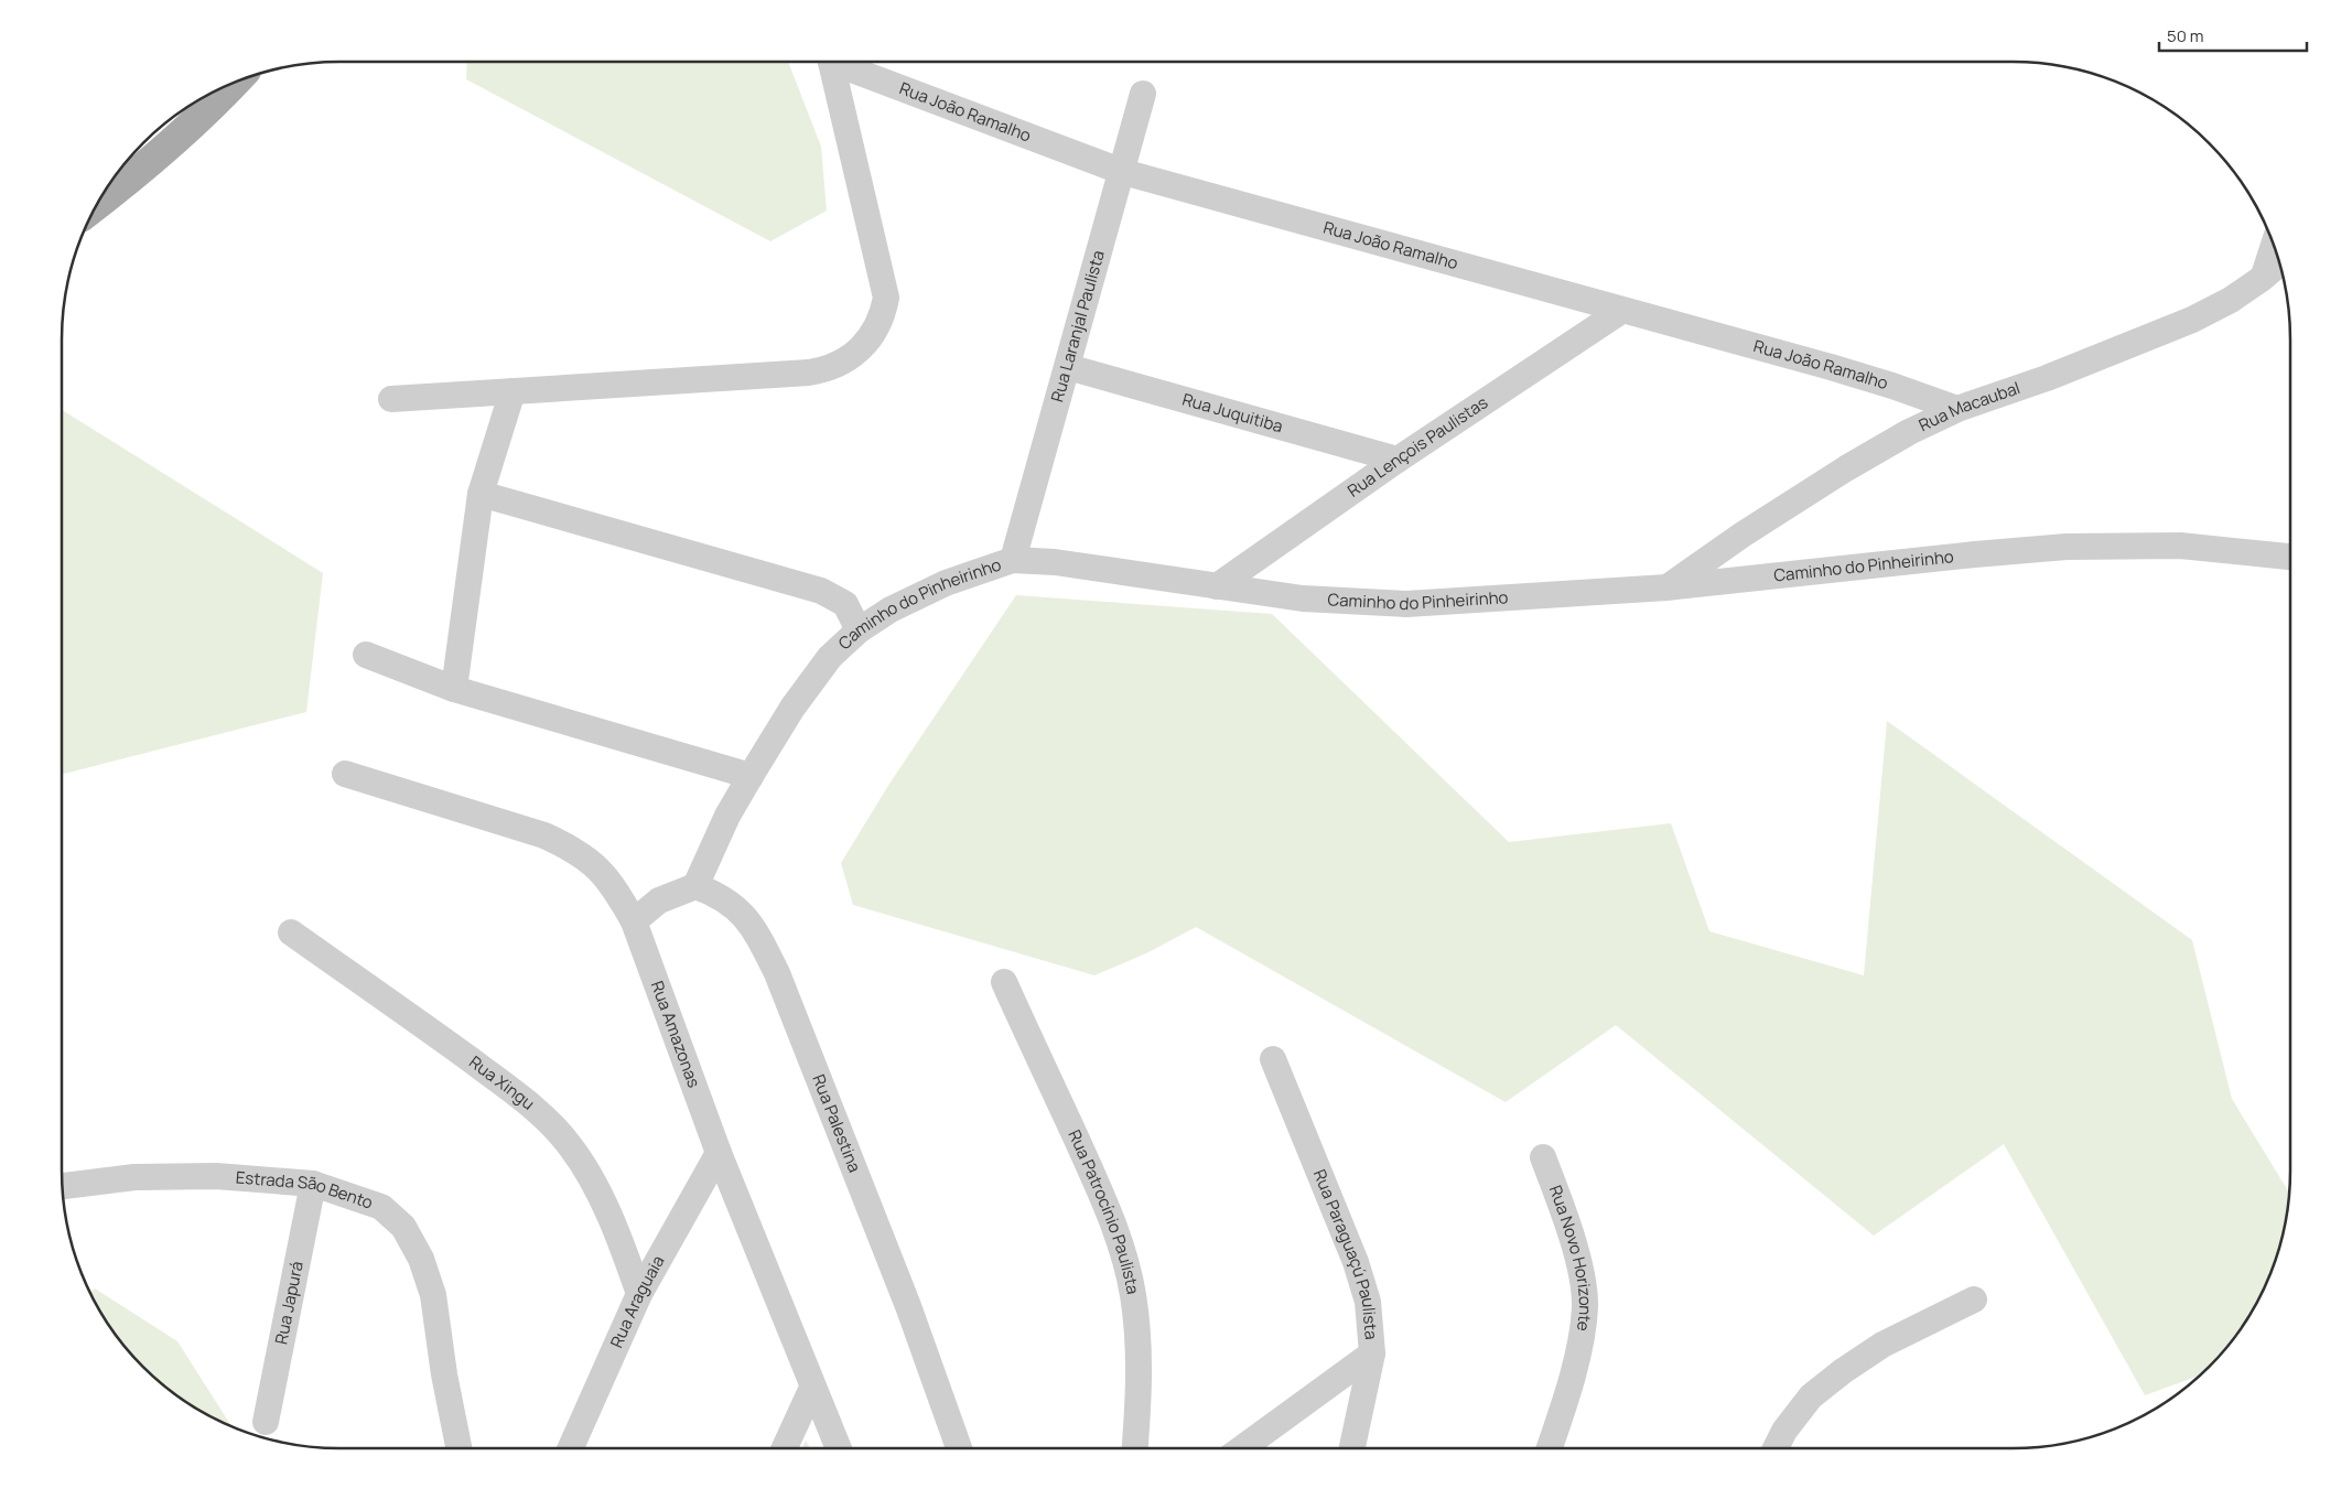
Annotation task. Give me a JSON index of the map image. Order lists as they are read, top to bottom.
{
  "streets": {
    "street": [
      "Rua João Ramalho",
      "Rua Laranjal Paulista",
      "Rua Macaubal",
      "Rua Juquitiba",
      "Rua Lençois Paulistas",
      "Caminho do Pinheirinho",
      "Rua Amazonas",
      "Rua Xingu",
      "Rua Palestina",
      "Estrada São Bento",
      "Rua Patrocínio Paulista",
      "Rua Paraguaçú Paulista",
      "Rua Novo Horizonte",
      "Rua Japurá",
      "Rua Araguaia"
    ]
  },
  "crossings": [
    ["Rua João Ramalho", "Rua Laranjal Paulista"],
    ["Rua João Ramalho", "Rua Macaubal"],
    ["Rua João Ramalho", "Rua Lençois Paulistas"],
    ["Rua Laranjal Paulista", "Rua Juquitiba"],
    ["Rua Laranjal Paulista", "Caminho do Pinheirinho"],
    ["Rua Macaubal", "Caminho do Pinheirinho"],
    ["Rua Juquitiba", "Rua Lençois Paulistas"],
    ["Rua Lençois Paulistas", "Caminho do Pinheirinho"],
    ["Caminho do Pinheirinho", "Rua Palestina"],
    ["Rua Amazonas", "Rua Araguaia"],
    ["Rua Xingu", "Rua Araguaia"],
    ["Estrada São Bento", "Rua Japurá"]
  ],
  "scale_bar": "50 m"
}
